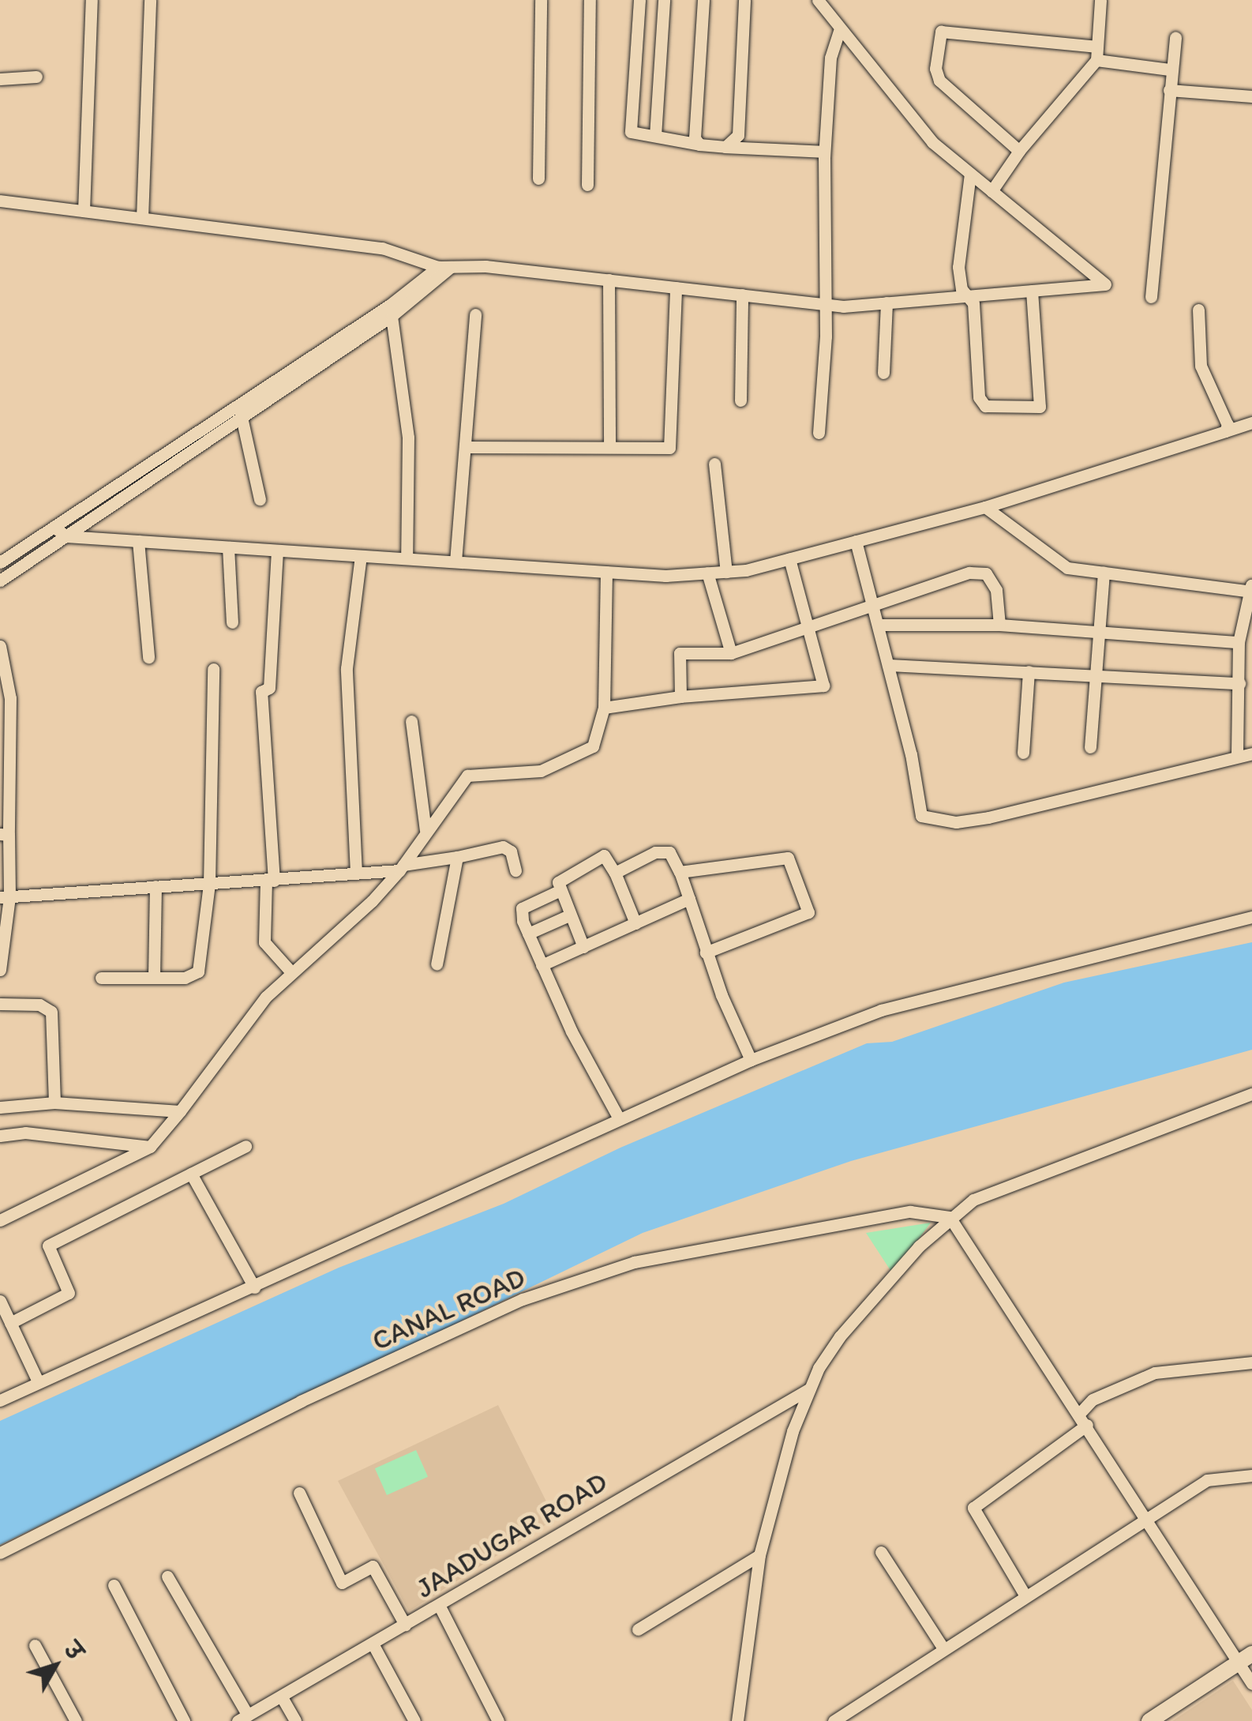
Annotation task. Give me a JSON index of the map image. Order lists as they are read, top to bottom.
{
  "streets": {
    "street": ["CANAL ROAD", "JAADUGAR ROAD"]
  },
  "north": "top right"
}
